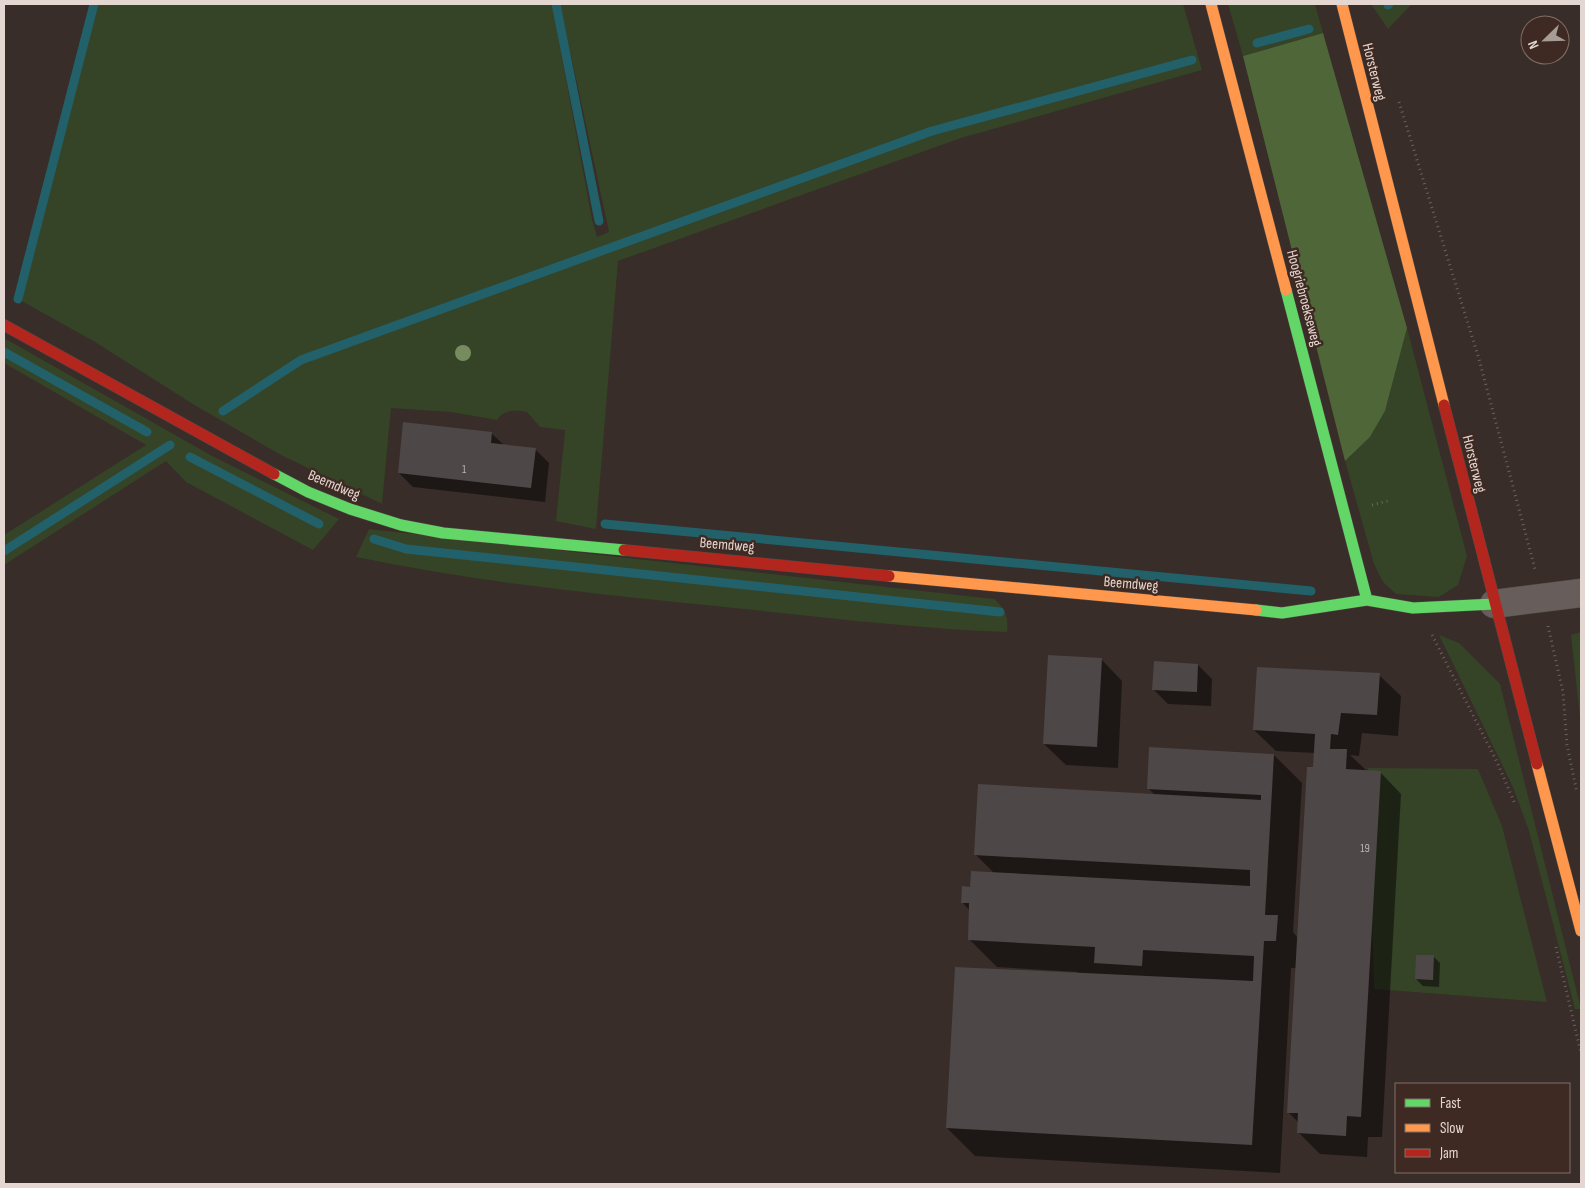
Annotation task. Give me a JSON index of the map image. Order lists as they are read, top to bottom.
{
  "streets": {
    "street": ["Horsterweg", "Hoogriebroekseweg", "Beemdweg"]
  },
  "crossings": [
    ["Horsterweg", "Beemdweg"],
    ["Hoogriebroekseweg", "Beemdweg"]
  ],
  "house_numbers": ["1", "19"],
  "legend": ["Fast", "Slow", "Jam"],
  "north": "bottom left"
}
